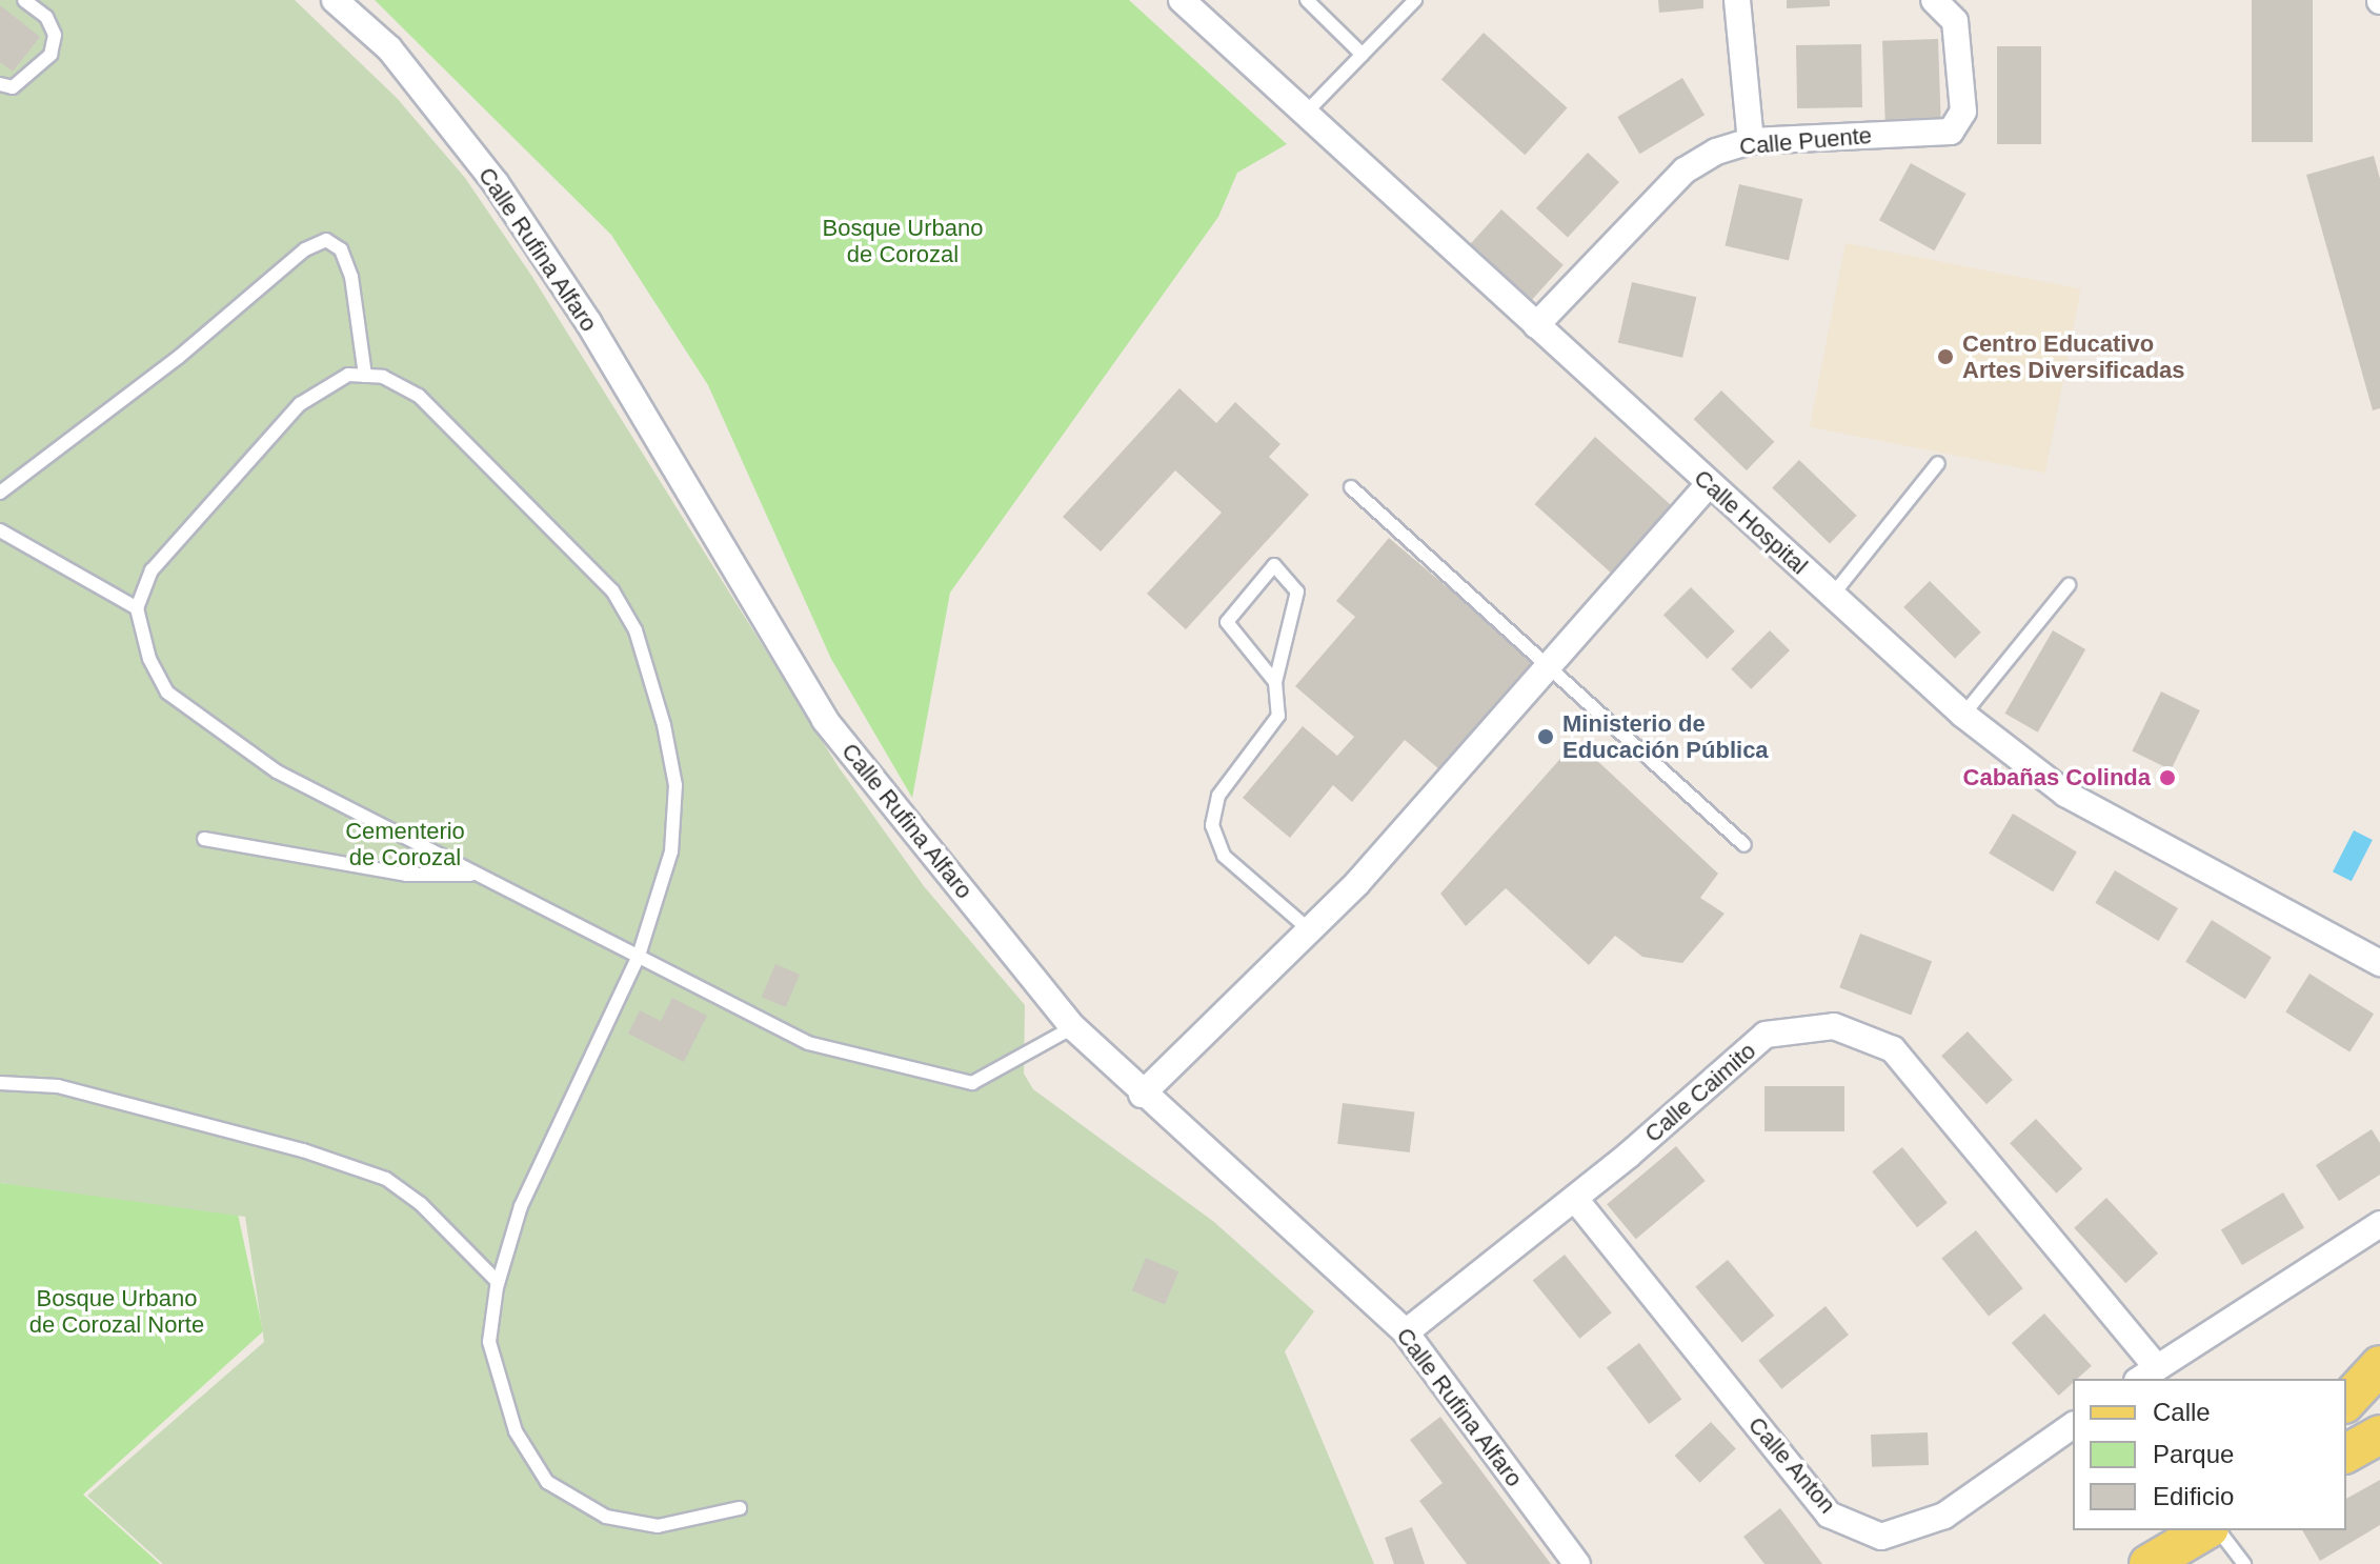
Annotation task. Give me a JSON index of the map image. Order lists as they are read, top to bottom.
{
  "streets": {
    "street": [
      "Calle Puente",
      "Calle Rufina Alfaro",
      "Calle Hospital",
      "Calle Caimito",
      "Calle Anton"
    ]
  },
  "crossings": [
    ["Calle Puente", "Calle Hospital"],
    ["Calle Rufina Alfaro", "Calle Caimito"],
    ["Calle Caimito", "Calle Anton"]
  ],
  "parks": ["Bosque Urbano de Corozal", "Cementerio de Corozal", "Bosque Urbano de Corozal Norte"],
  "places": ["Centro Educativo Artes Diversificadas", "Ministerio de Educación Pública", "Cabañas Colinda"],
  "legend": ["Calle", "Parque", "Edificio"]
}
